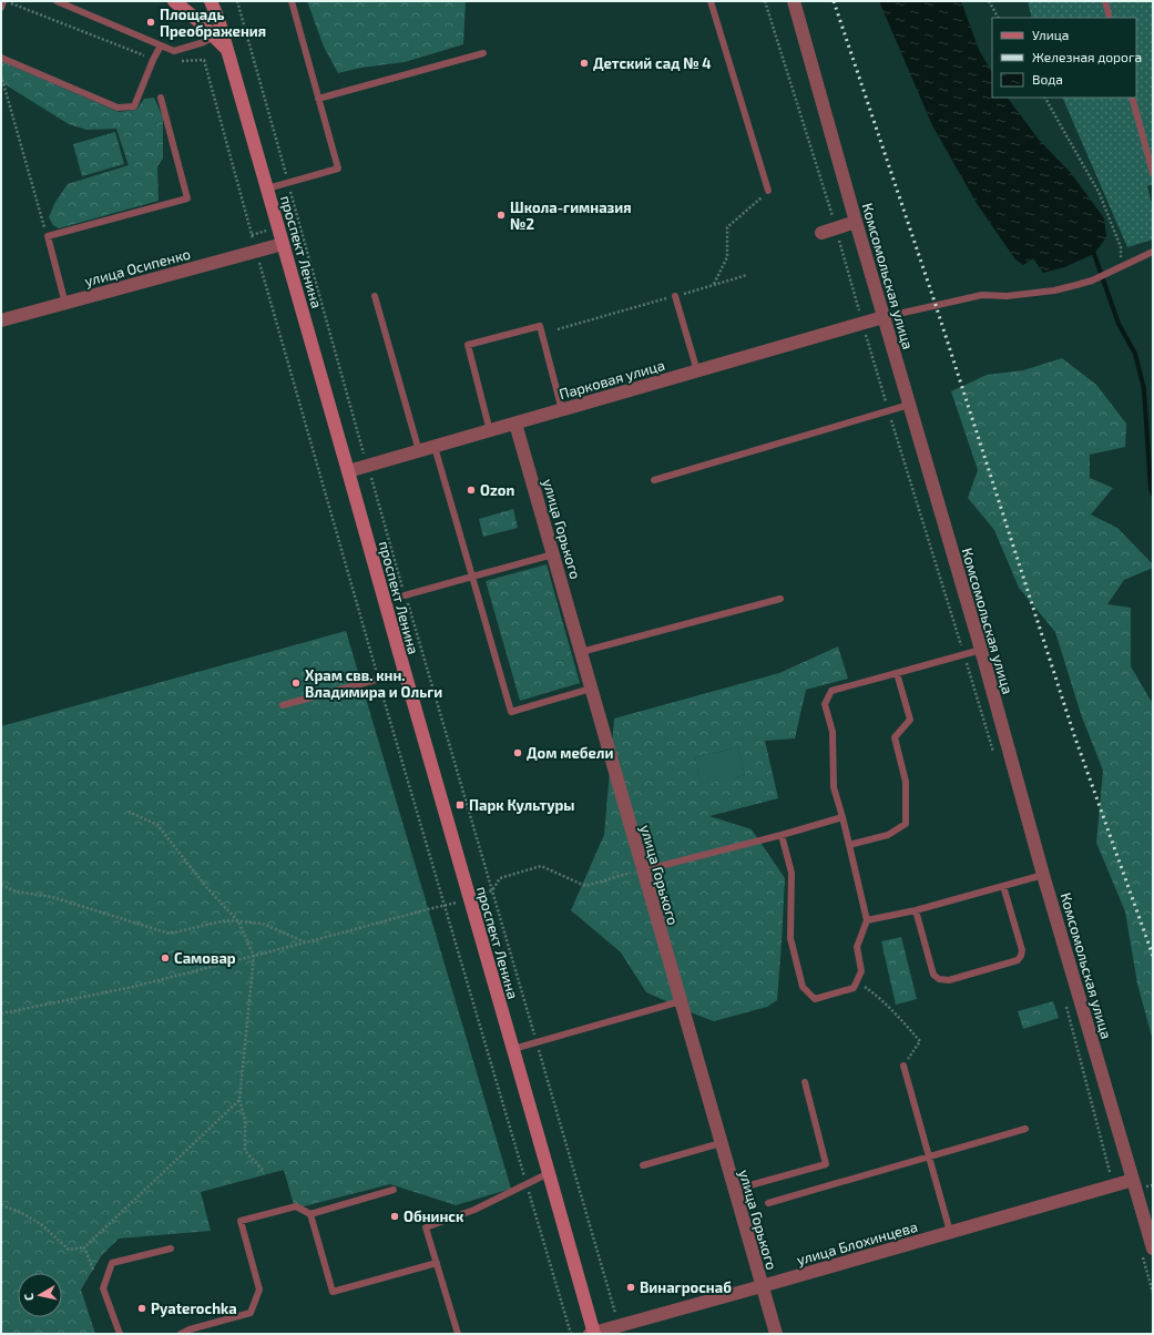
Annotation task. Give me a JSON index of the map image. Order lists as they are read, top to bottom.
{
  "streets": {
    "main road": ["проспект Ленина"],
    "street": [
      "улица Осипенко",
      "Комсомольская улица",
      "Парковая улица",
      "улица Горького",
      "улица Блохинцева"
    ]
  },
  "crossings": [
    ["проспект Ленина", "улица Осипенко"],
    ["проспект Ленина", "Парковая улица"],
    ["проспект Ленина", "улица Блохинцева"],
    ["Комсомольская улица", "Парковая улица"],
    ["Комсомольская улица", "улица Блохинцева"],
    ["Парковая улица", "улица Горького"],
    ["улица Горького", "улица Блохинцева"]
  ],
  "places": {
    "other": [
      "Площадь Преображения",
      "Детский сад № 4",
      "Школа-гимназия №2",
      "Ozon",
      "Храм свв. кнн. Владимира и Ольги",
      "Дом мебели",
      "Самовар",
      "Обнинск",
      "Винагроснаб",
      "Pyaterochka"
    ],
    "transit": ["Парк Культуры"]
  },
  "legend": ["Улица", "Железная дорога", "Вода"],
  "north": "left"
}
